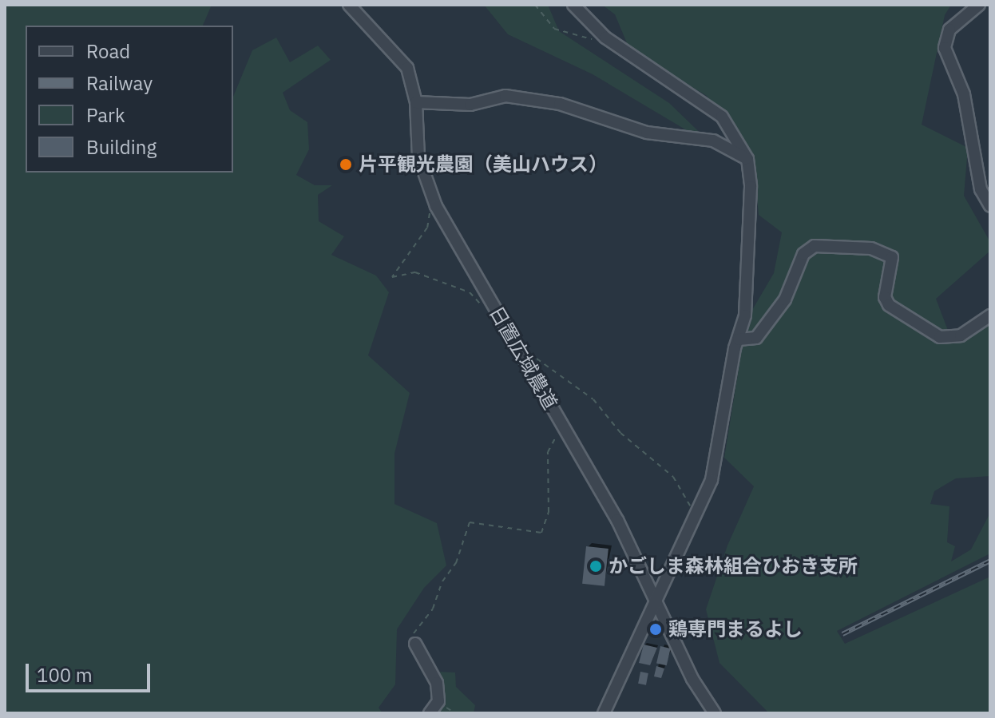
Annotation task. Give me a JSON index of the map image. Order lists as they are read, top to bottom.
{
  "streets": {
    "street": ["日置広域農道"]
  },
  "places": ["片平観光農園（美山ハウス）", "かごしま森林組合ひおき支所", "鶏専門まるよし"],
  "legend": [
    "Road",
    "Railway",
    "Park",
    "Building"
  ],
  "scale_bar": "100 m"
}
